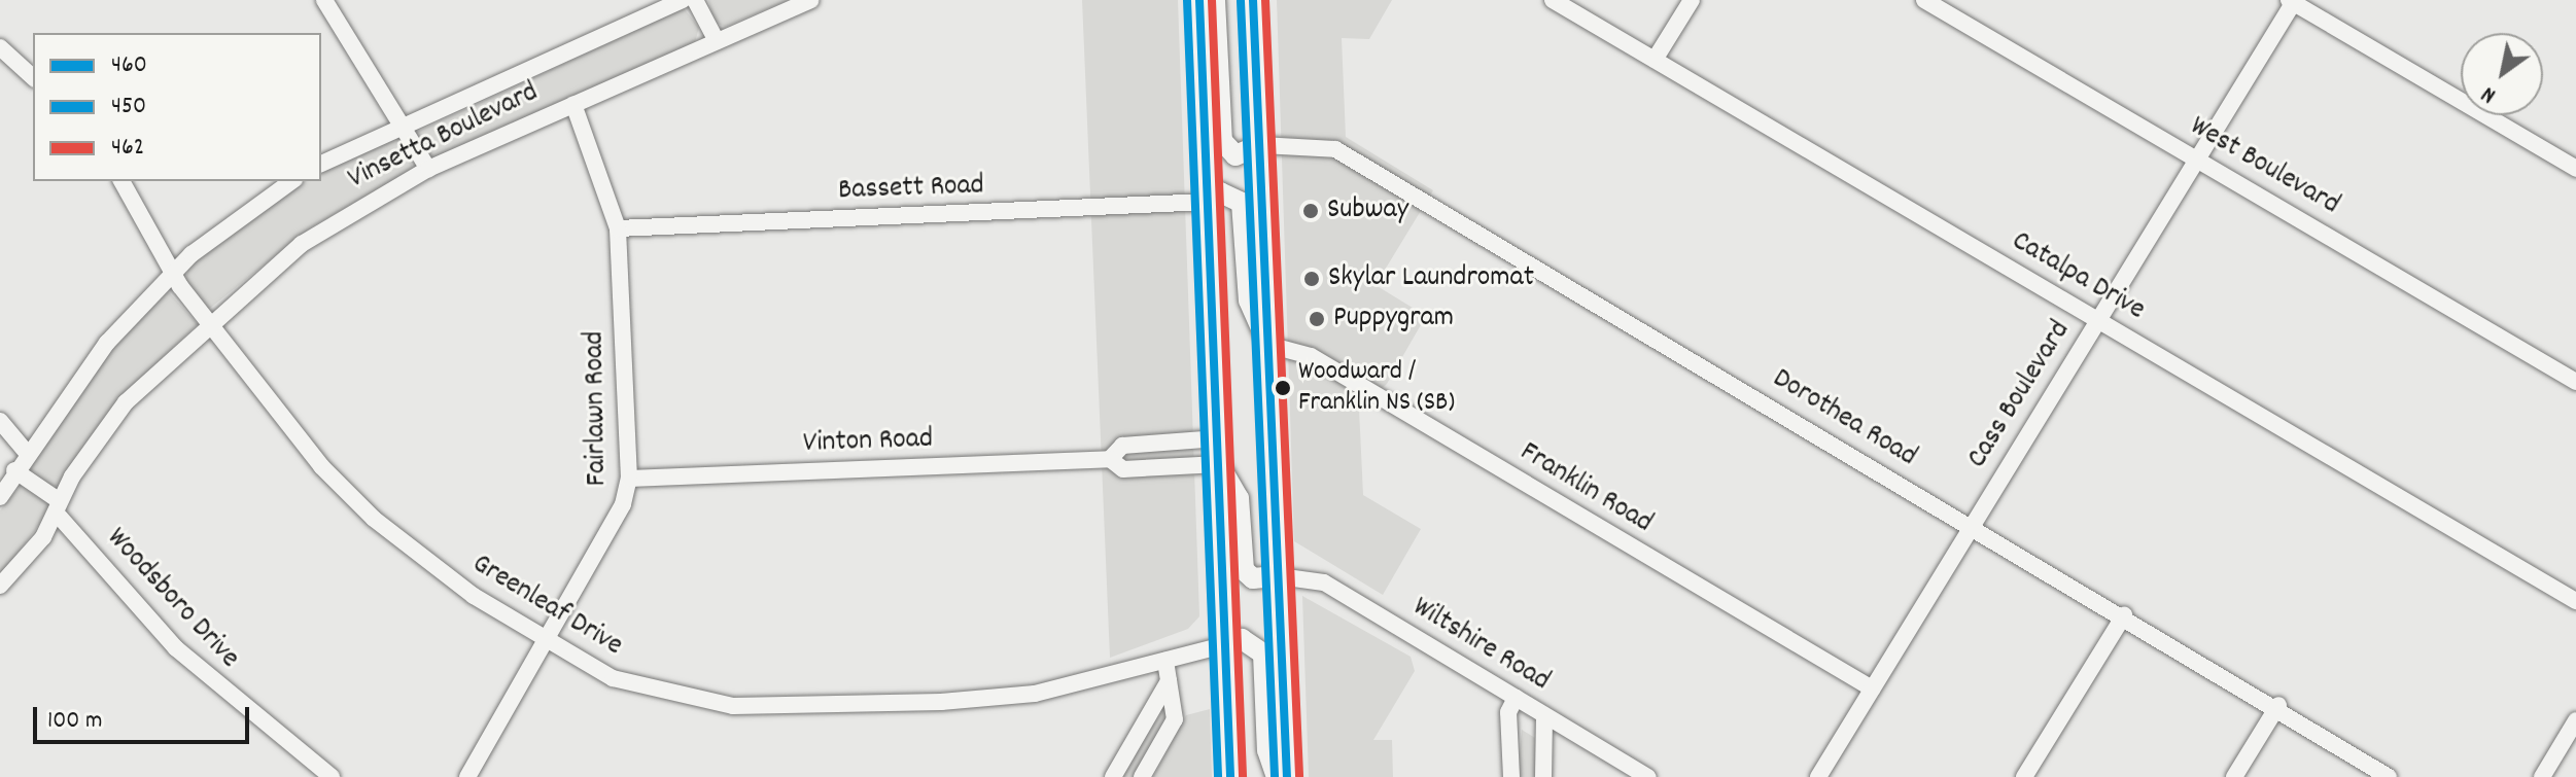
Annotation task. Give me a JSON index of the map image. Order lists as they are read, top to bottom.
{
  "streets": {
    "street": [
      "Vinsetta Boulevard",
      "West Boulevard",
      "Bassett Road",
      "Catalpa Drive",
      "Cass Boulevard",
      "Fairlawn Road",
      "Dorothea Road",
      "Vinton Road",
      "Franklin Road",
      "Woodsboro Drive",
      "Greenleaf Drive",
      "Wiltshire Road"
    ]
  },
  "crossings": [
    ["Vinsetta Boulevard", "Fairlawn Road"],
    ["Vinsetta Boulevard", "Woodsboro Drive"],
    ["Vinsetta Boulevard", "Greenleaf Drive"],
    ["West Boulevard", "Cass Boulevard"],
    ["Bassett Road", "Fairlawn Road"],
    ["Catalpa Drive", "Cass Boulevard"],
    ["Cass Boulevard", "Dorothea Road"],
    ["Cass Boulevard", "Franklin Road"],
    ["Fairlawn Road", "Vinton Road"],
    ["Fairlawn Road", "Greenleaf Drive"]
  ],
  "places": [
    "Subway",
    "Skylar Laundromat",
    "Puppygram",
    "Woodward / Franklin NS (SB)"
  ],
  "lines": ["transit line 460", "transit line 450", "transit line 462"],
  "legend": ["460", "450", "462"],
  "scale_bar": "100 m",
  "north": "bottom left"
}
